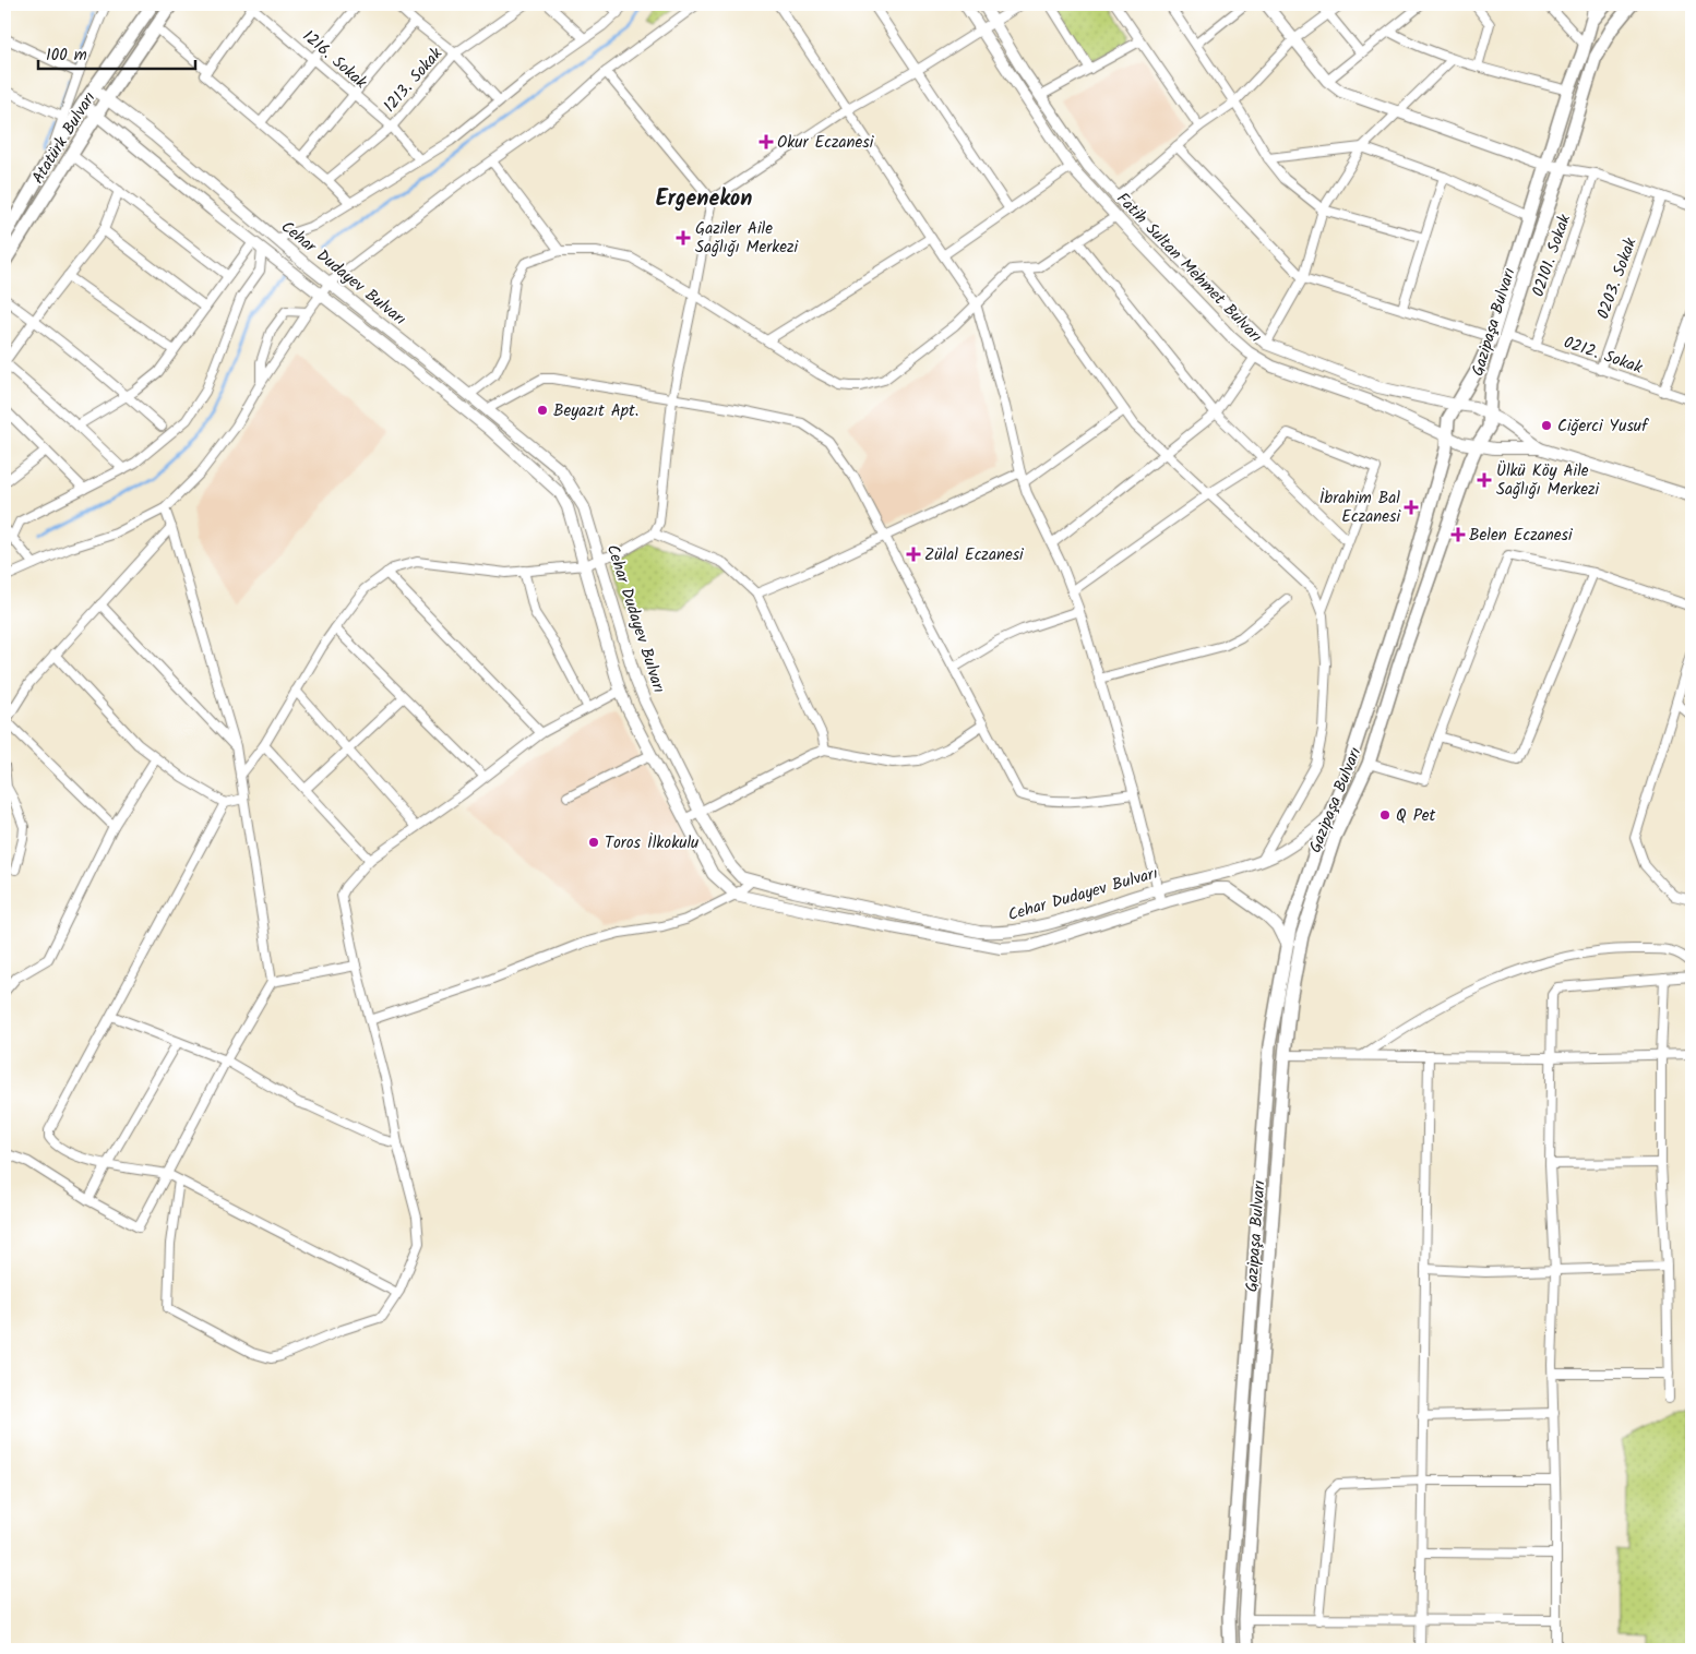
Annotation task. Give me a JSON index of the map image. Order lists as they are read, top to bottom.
{
  "streets": {
    "main road": ["Atatürk Bulvarı", "Gazipaşa Bulvarı"],
    "street": [
      "1216. Sokak",
      "1213. Sokak",
      "02101. Sokak",
      "Fatih Sultan Mehmet Bulvarı",
      "Cehar Dudayev Bulvarı",
      "0203. Sokak",
      "0212. Sokak"
    ]
  },
  "crossings": [
    ["1216. Sokak", "1213. Sokak"],
    ["Atatürk Bulvarı", "Cehar Dudayev Bulvarı"],
    ["02101. Sokak", "0212. Sokak"],
    ["Fatih Sultan Mehmet Bulvarı", "Gazipaşa Bulvarı"],
    ["Cehar Dudayev Bulvarı", "Gazipaşa Bulvarı"],
    ["0203. Sokak", "0212. Sokak"],
    ["Gazipaşa Bulvarı", "0212. Sokak"]
  ],
  "districts": ["Ergenekon"],
  "places": {
    "health": [
      "Okur Eczanesi",
      "Gaziler Aile Sağlığı Merkezi",
      "Ülkü Köy Aile Sağlığı Merkezi",
      "İbrahim Bal Eczanesi",
      "Belen Eczanesi",
      "Zülal Eczanesi"
    ],
    "other": [
      "Beyazıt Apt.",
      "Ciğerci Yusuf",
      "Q Pet",
      "Toros İlkokulu"
    ]
  },
  "scale_bar": "100 m"
}
